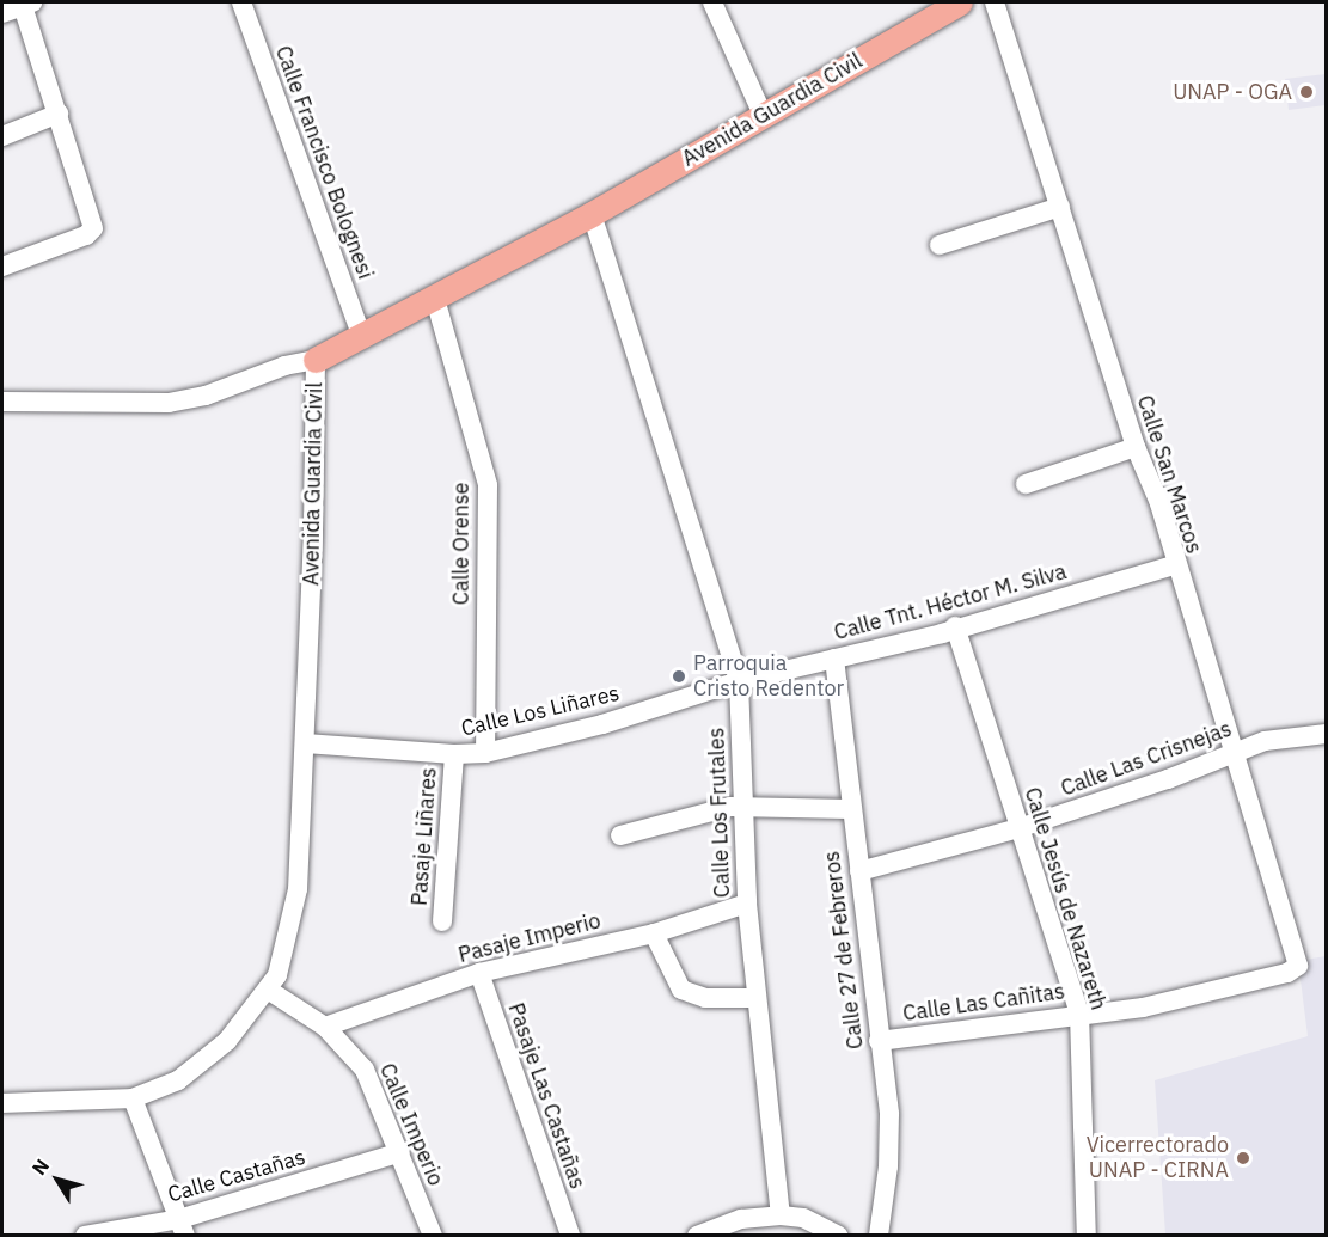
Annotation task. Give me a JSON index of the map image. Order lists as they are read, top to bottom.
{
  "streets": {
    "main road": ["Avenida Guardia Civil"],
    "street": [
      "Calle Francisco Bolognesi",
      "Calle San Marcos",
      "Calle Orense",
      "Calle Tnt. Héctor M. Silva",
      "Calle Los Liñares",
      "Calle Las Crisnejas",
      "Calle Los Frutales",
      "Pasaje Liñares",
      "Calle Jesús de Nazareth",
      "Pasaje Imperio",
      "Calle 27 de Febreros",
      "Calle Las Cañitas",
      "Pasaje Las Castañas",
      "Calle Imperio",
      "Calle Castañas"
    ]
  },
  "crossings": [
    ["Avenida Guardia Civil", "Calle Francisco Bolognesi"],
    ["Avenida Guardia Civil", "Calle Orense"],
    ["Avenida Guardia Civil", "Calle Los Liñares"],
    ["Avenida Guardia Civil", "Calle Los Frutales"],
    ["Avenida Guardia Civil", "Calle Imperio"],
    ["Calle San Marcos", "Calle Tnt. Héctor M. Silva"],
    ["Calle San Marcos", "Calle Las Crisnejas"],
    ["Calle San Marcos", "Calle Las Cañitas"],
    ["Calle Orense", "Calle Los Liñares"],
    ["Calle Tnt. Héctor M. Silva", "Calle Los Liñares"],
    ["Calle Tnt. Héctor M. Silva", "Calle Los Frutales"],
    ["Calle Tnt. Héctor M. Silva", "Calle Jesús de Nazareth"],
    ["Calle Tnt. Héctor M. Silva", "Calle 27 de Febreros"],
    ["Calle Los Liñares", "Calle Los Frutales"],
    ["Calle Los Liñares", "Pasaje Liñares"],
    ["Calle Las Crisnejas", "Calle Jesús de Nazareth"],
    ["Calle Las Crisnejas", "Calle 27 de Febreros"],
    ["Calle Los Frutales", "Pasaje Imperio"],
    ["Calle Jesús de Nazareth", "Calle Las Cañitas"],
    ["Pasaje Imperio", "Pasaje Las Castañas"],
    ["Pasaje Imperio", "Calle Imperio"],
    ["Calle 27 de Febreros", "Calle Las Cañitas"],
    ["Calle Imperio", "Calle Castañas"]
  ],
  "places": ["UNAP - OGA", "Parroquia Cristo Redentor", "Vicerrectorado UNAP - CIRNA"],
  "north": "top left"
}
